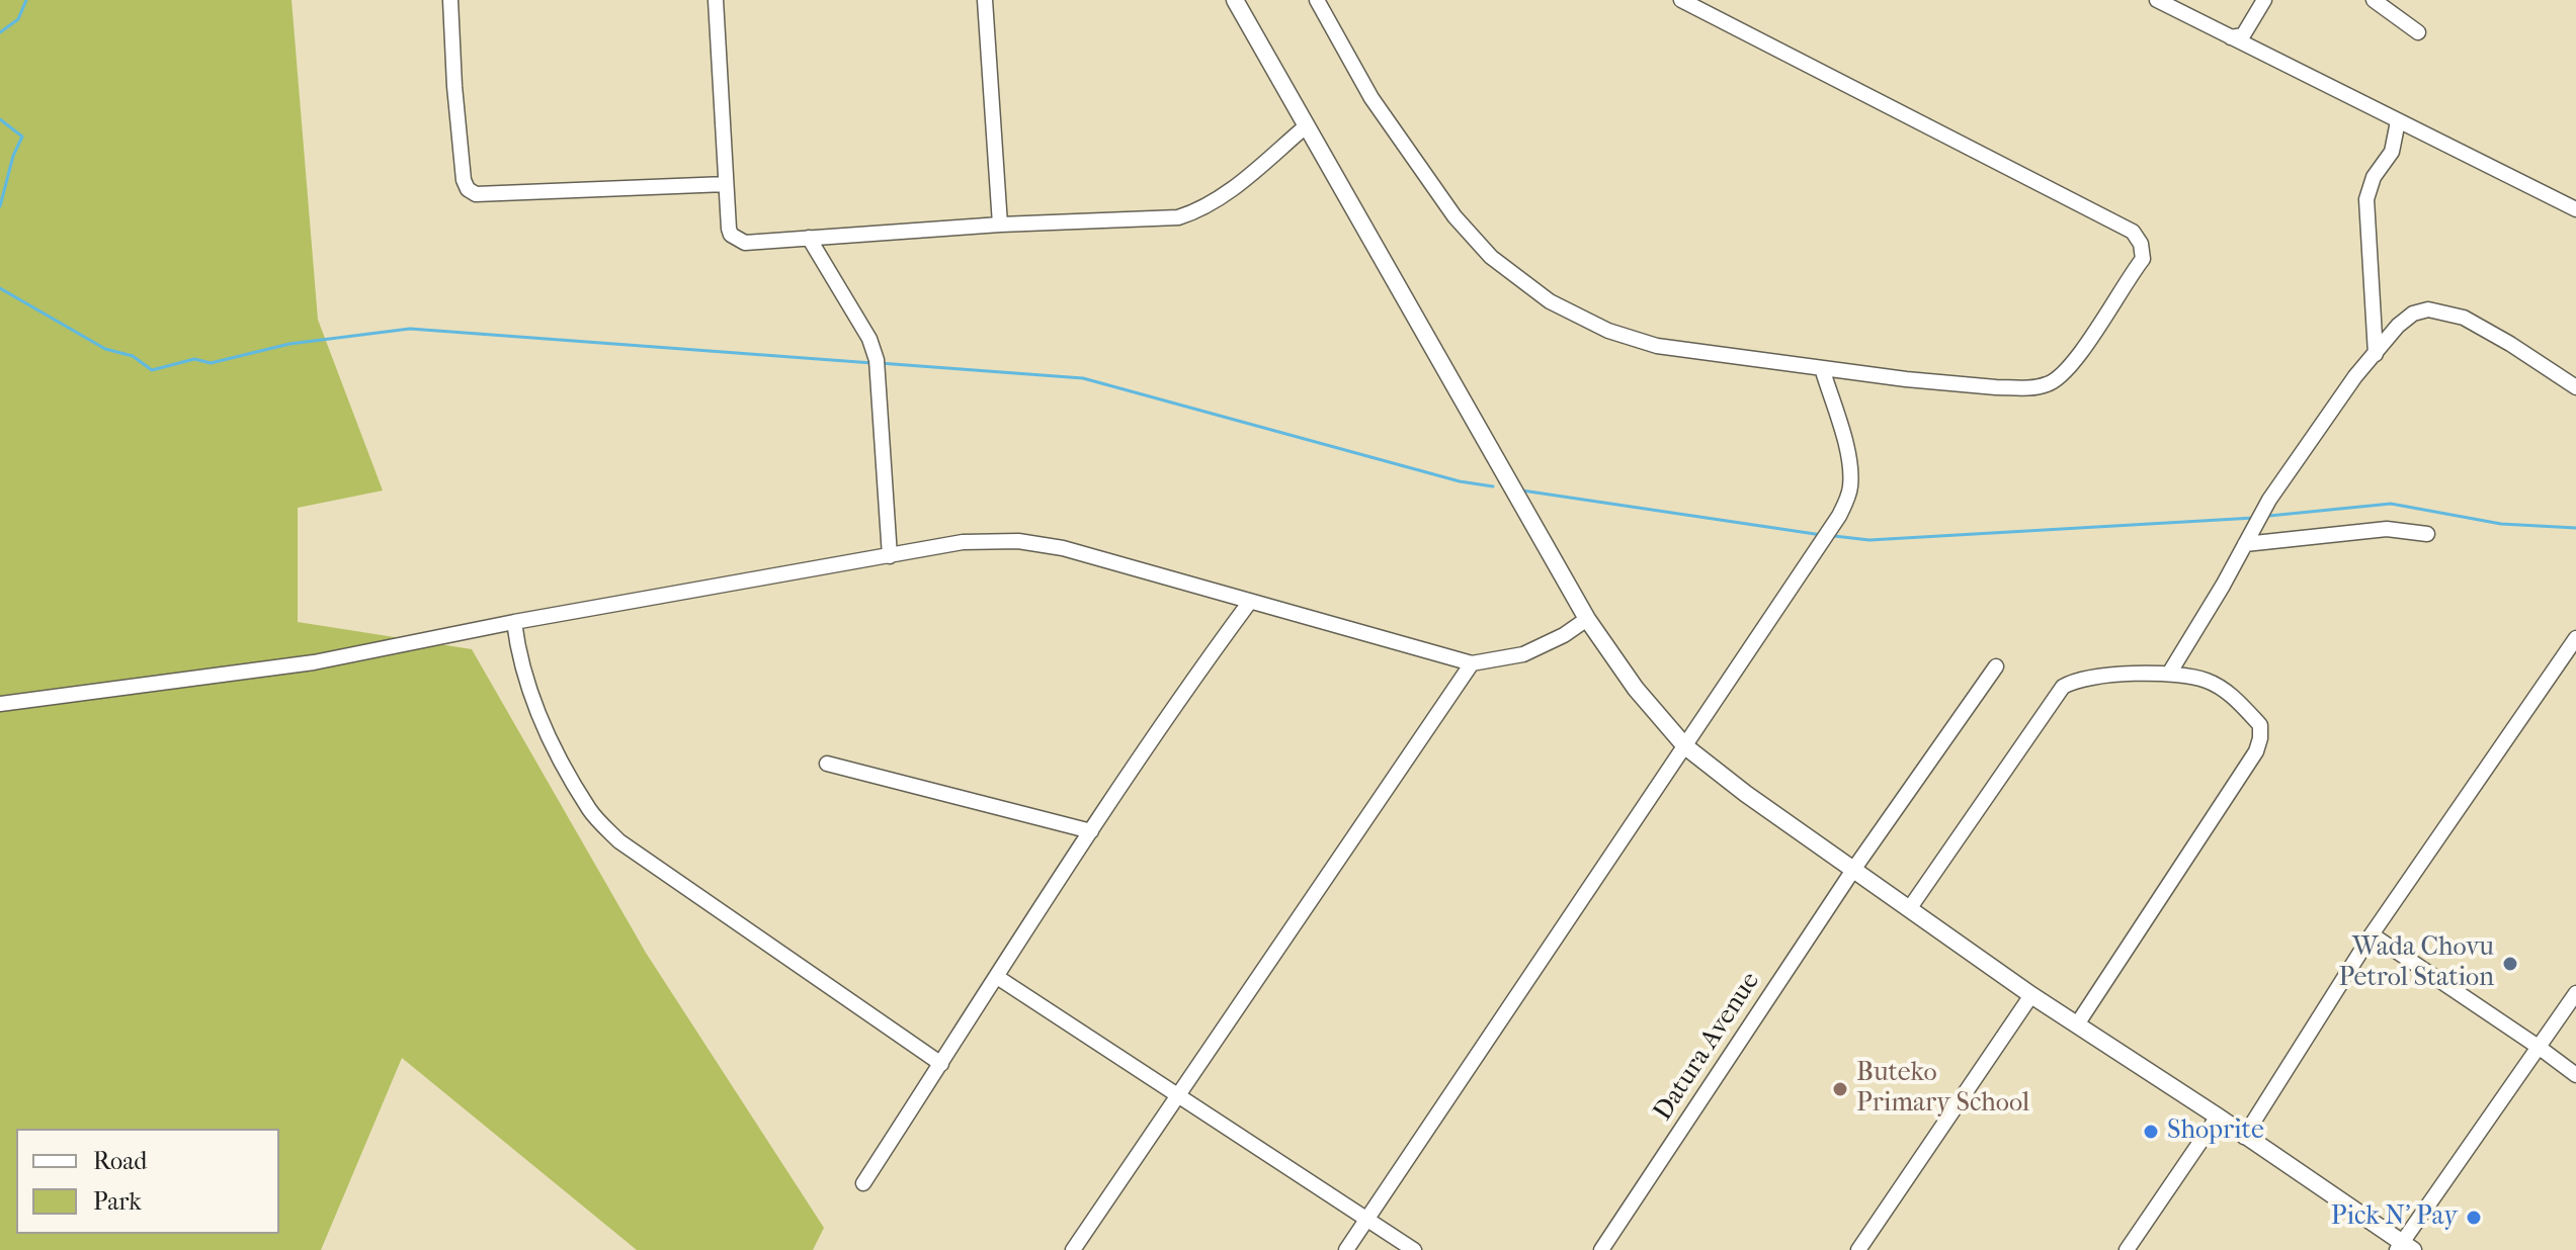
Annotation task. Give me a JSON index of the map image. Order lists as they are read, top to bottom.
{
  "streets": {
    "street": ["Datura Avenue"]
  },
  "places": [
    "Wada Chovu Petrol Station",
    "Buteko Primary School",
    "Shoprite",
    "Pick N' Pay"
  ],
  "legend": ["Road", "Park"]
}
